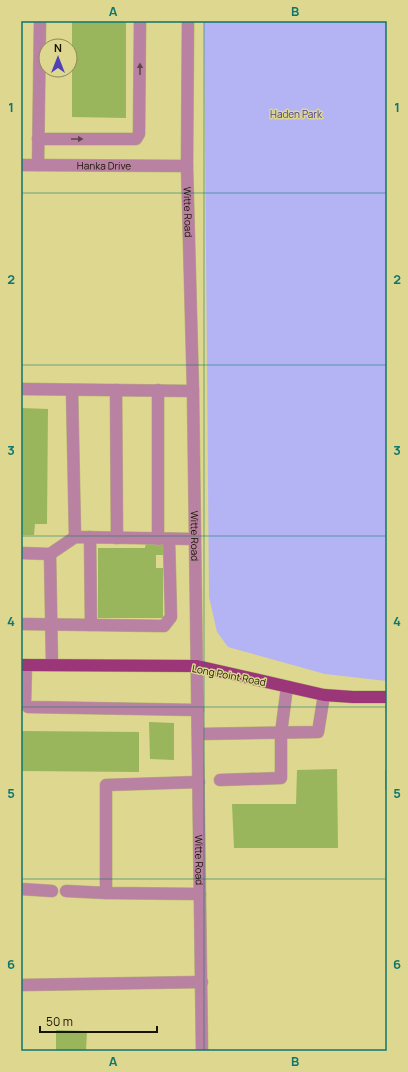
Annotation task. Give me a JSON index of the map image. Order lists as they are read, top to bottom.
{
  "streets": {
    "main road": ["Long Point Road"],
    "street": ["Hanka Drive", "Witte Road"]
  },
  "crossings": [
    ["Hanka Drive", "Witte Road"],
    ["Witte Road", "Long Point Road"]
  ],
  "parks": ["Haden Park"],
  "scale_bar": "50 m",
  "north": "top",
  "grid": {
    "columns": ["A", "B"],
    "rows": [
      "1",
      "2",
      "3",
      "4",
      "5",
      "6"
    ]
  }
}
